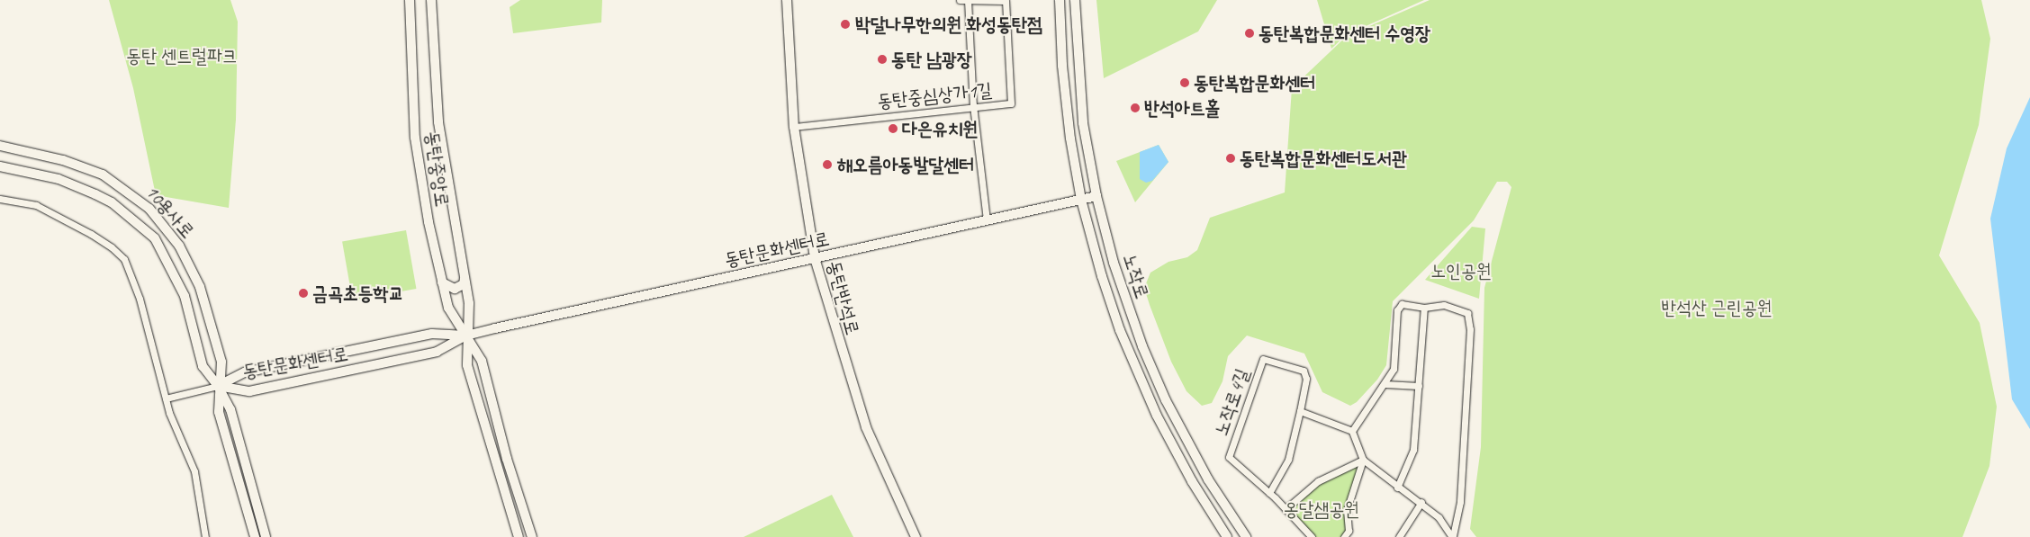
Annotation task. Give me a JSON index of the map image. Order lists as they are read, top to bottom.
{
  "streets": {
    "street": [
      "동탄중심상가1길",
      "동탄중앙로",
      "10용사로",
      "동탄문화센터로",
      "노작로",
      "동탄반석로",
      "노작로4길"
    ]
  },
  "crossings": [
    ["동탄중심상가1길", "동탄반석로"],
    ["동탄중앙로", "동탄문화센터로"],
    ["10용사로", "동탄문화센터로"],
    ["동탄문화센터로", "노작로"],
    ["동탄문화센터로", "동탄반석로"]
  ],
  "parks": [
    "동탄 센트럴파크",
    "노인공원",
    "반석산 근린공원",
    "옹달샘공원"
  ],
  "places": [
    "박달나무한의원 화성동탄점",
    "동탄복합문화센터 수영장",
    "동탄 남광장",
    "동탄복합문화센터",
    "반석아트홀",
    "다은유치원",
    "동탄복합문화센터도서관",
    "해오름아동발달센터",
    "금곡초등학교"
  ]
}
